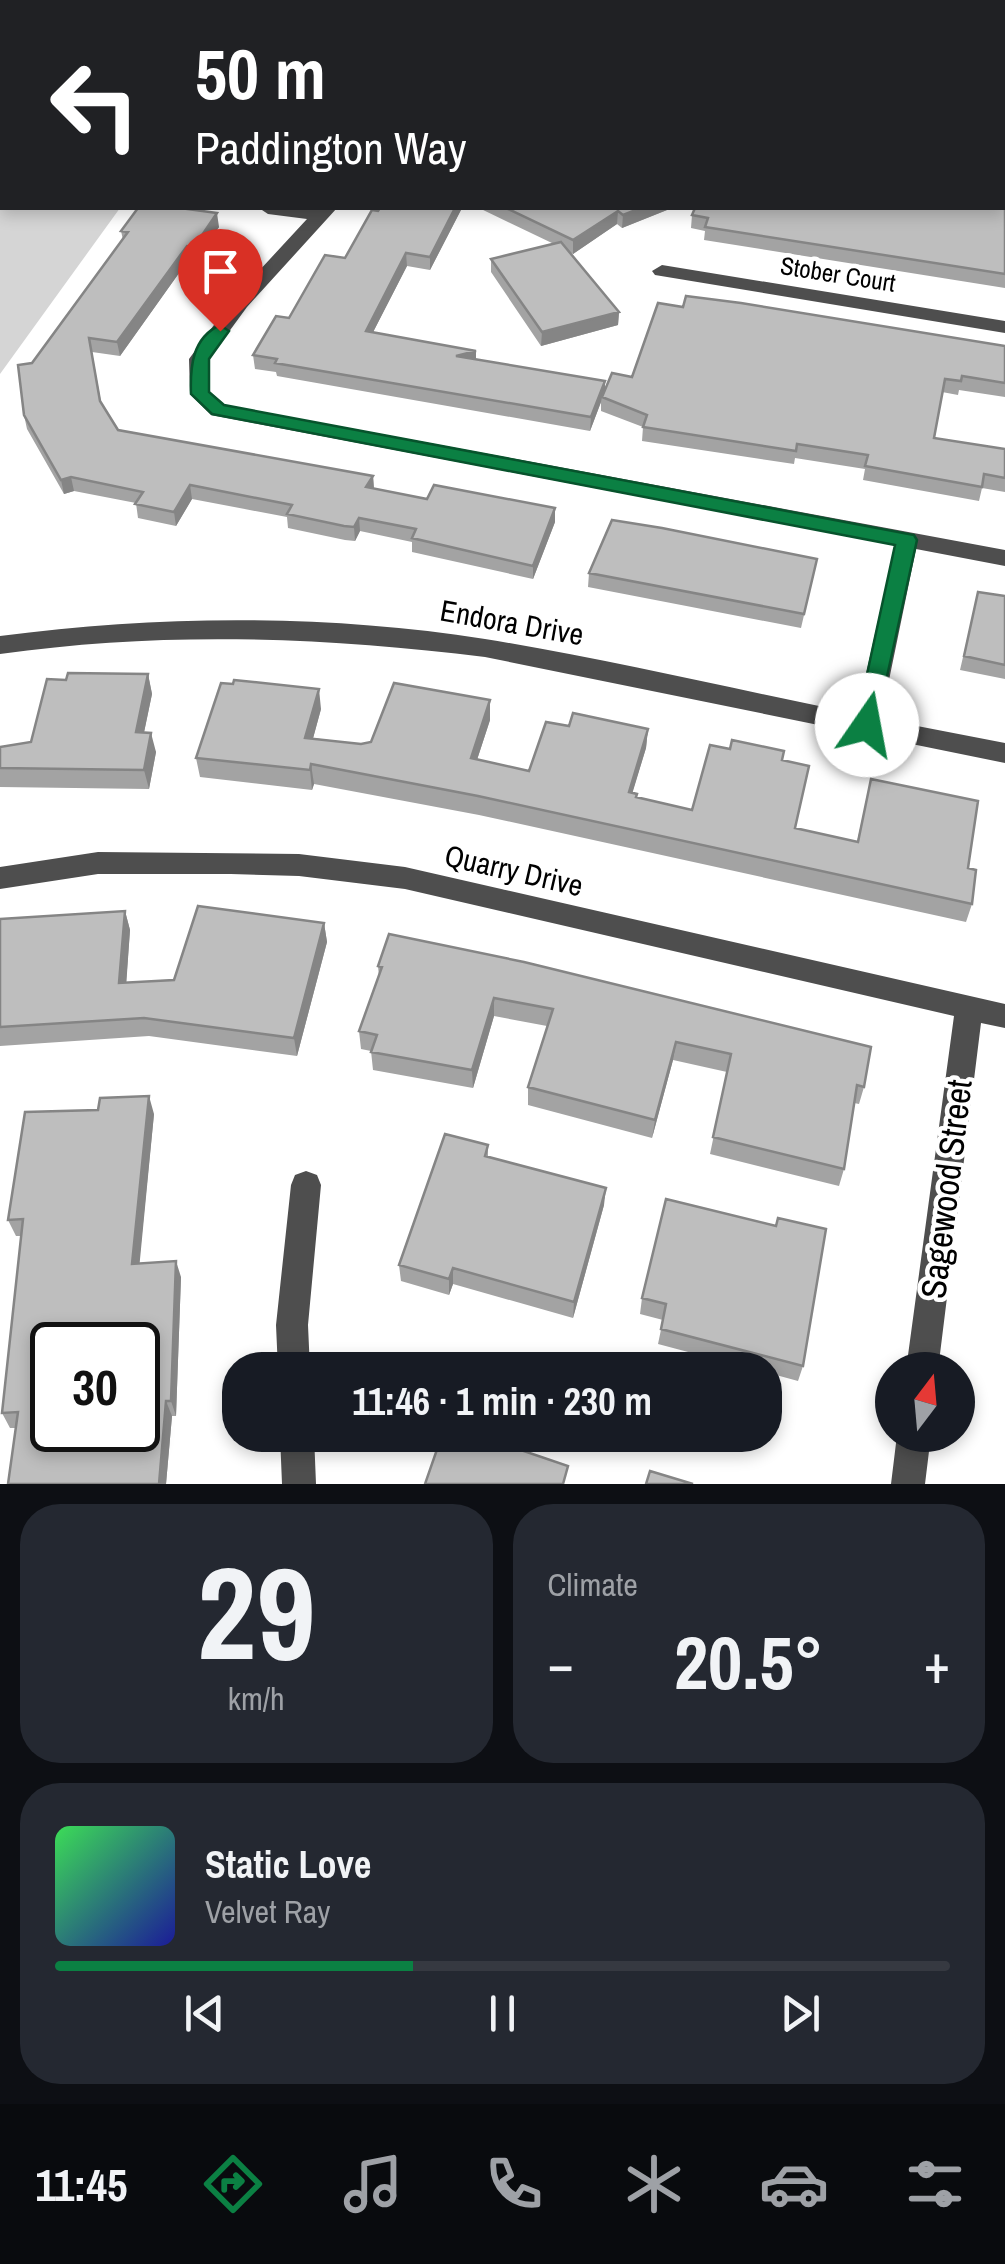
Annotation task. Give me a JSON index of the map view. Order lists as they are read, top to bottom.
{
  "streets": {
    "street": [
      "Stober Court",
      "Endora Drive",
      "Quarry Drive",
      "Sagewood Street"
    ]
  },
  "crossings": [
    ["Quarry Drive", "Sagewood Street"]
  ],
  "north": "top",
  "page": {
    "turn": ["50 m", "Paddington Way"],
    "limit": "30",
    "trip": "11:46 · 1 min · 230 m",
    "tile": [
      ["29", "km/h"],
      "Climate"
    ],
    "heat": ["−", "20.5°", "+"],
    "song": ["Static Love", "Velvet Ray"],
    "tabs": "11:45"
  }
}
